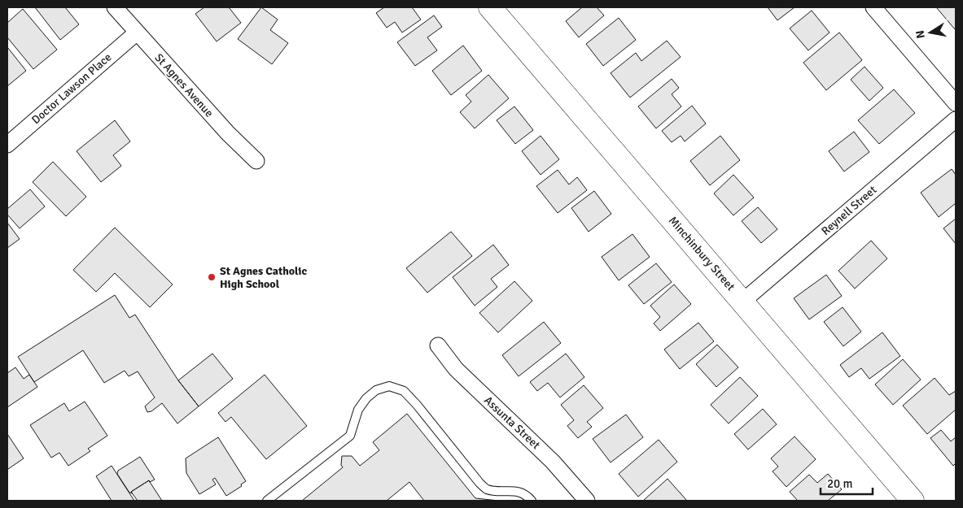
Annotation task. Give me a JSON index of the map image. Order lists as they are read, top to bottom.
{
  "streets": {
    "street": [
      "St Agnes Avenue",
      "Doctor Lawson Place",
      "Reynell Street",
      "Minchinbury Street",
      "Assunta Street"
    ]
  },
  "crossings": [
    ["St Agnes Avenue", "Doctor Lawson Place"],
    ["Reynell Street", "Minchinbury Street"]
  ],
  "places": ["St Agnes Catholic High School"],
  "scale_bar": "20 m",
  "north": "left"
}
